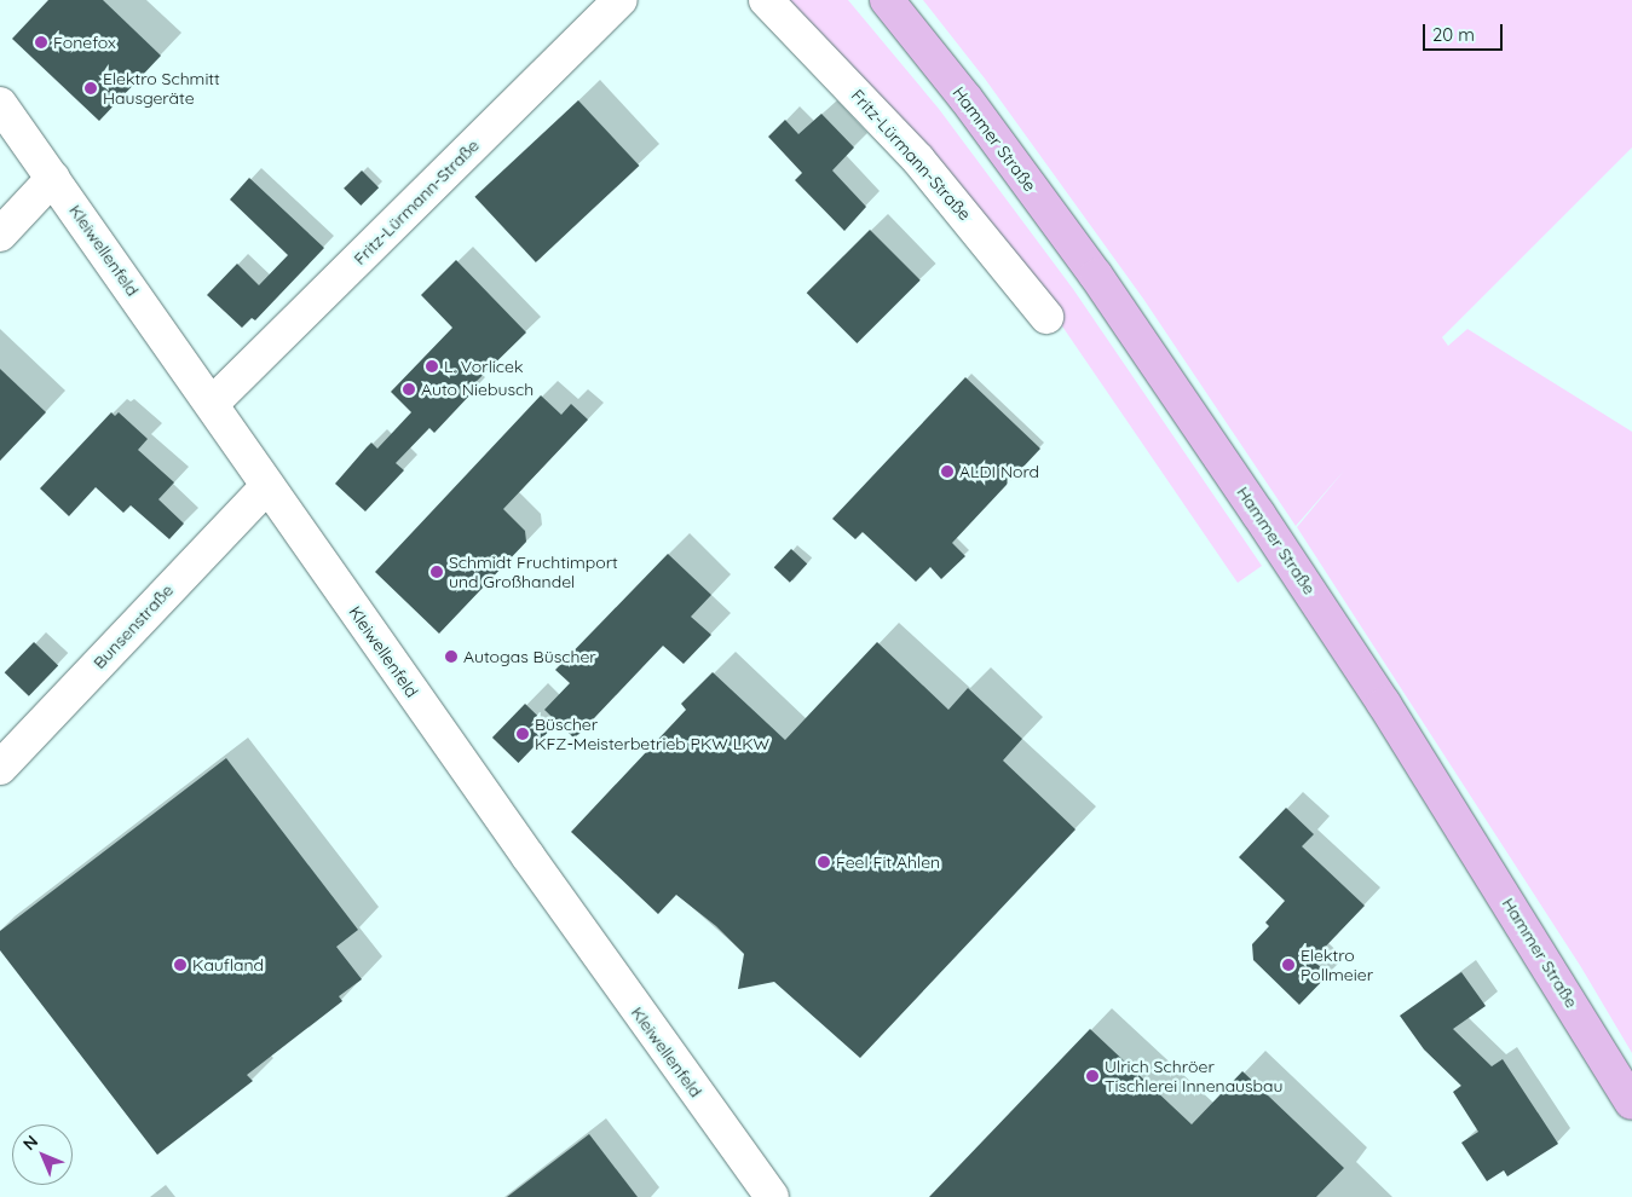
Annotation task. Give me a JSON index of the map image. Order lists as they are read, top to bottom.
{
  "streets": {
    "main road": ["Hammer Straße"],
    "street": ["Fritz-Lürmann-Straße", "Kleiwellenfeld", "Bunsenstraße"]
  },
  "crossings": [
    ["Fritz-Lürmann-Straße", "Kleiwellenfeld"],
    ["Kleiwellenfeld", "Bunsenstraße"]
  ],
  "places": [
    "Fonefox",
    "Elektro Schmitt Hausgeräte",
    "L. Vorlicek",
    "Auto Niebusch",
    "ALDI Nord",
    "Schmidt Fruchtimport und Großhandel",
    "Autogas Büscher",
    "Büscher KFZ-Meisterbetrieb PKW LKW",
    "Feel Fit Ahlen",
    "Kaufland",
    "Elektro Pollmeier",
    "Ulrich Schröer Tischlerei Innenausbau"
  ],
  "scale_bar": "20 m",
  "north": "top left"
}
